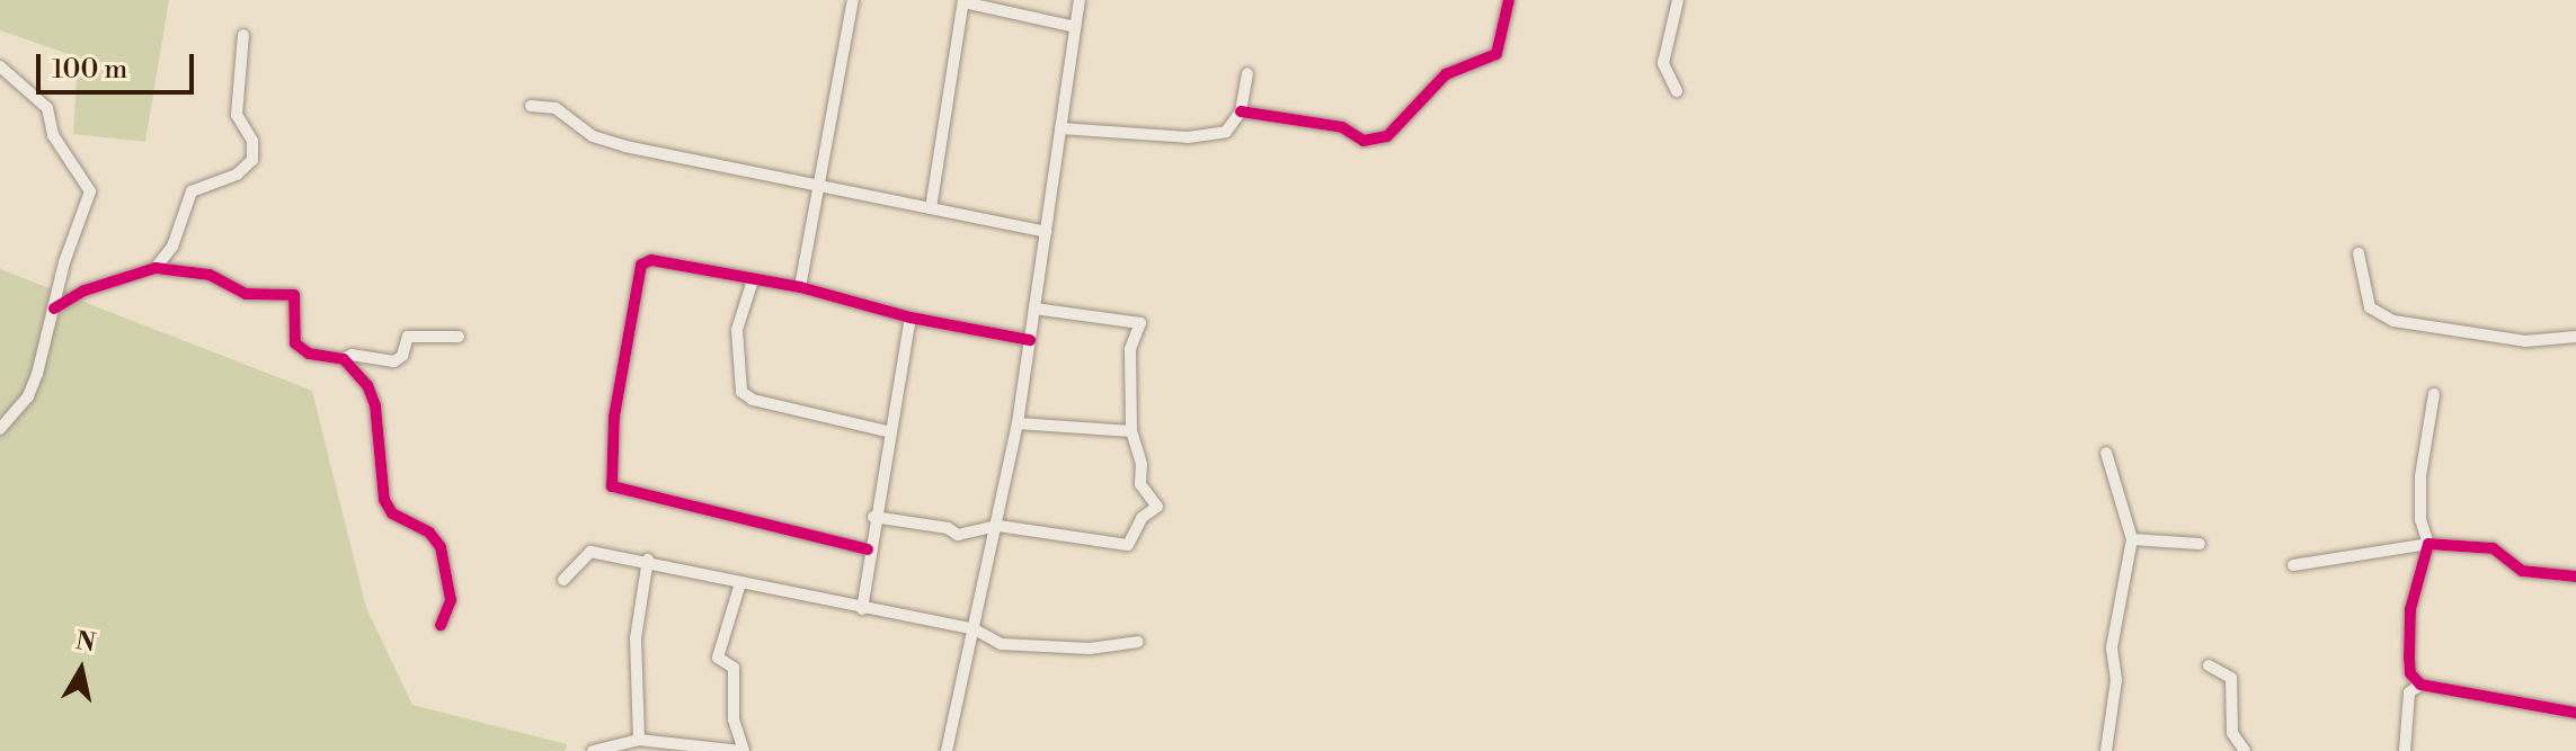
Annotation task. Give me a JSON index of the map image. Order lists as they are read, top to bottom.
{
  "scale_bar": "100 m",
  "north": "top"
}
